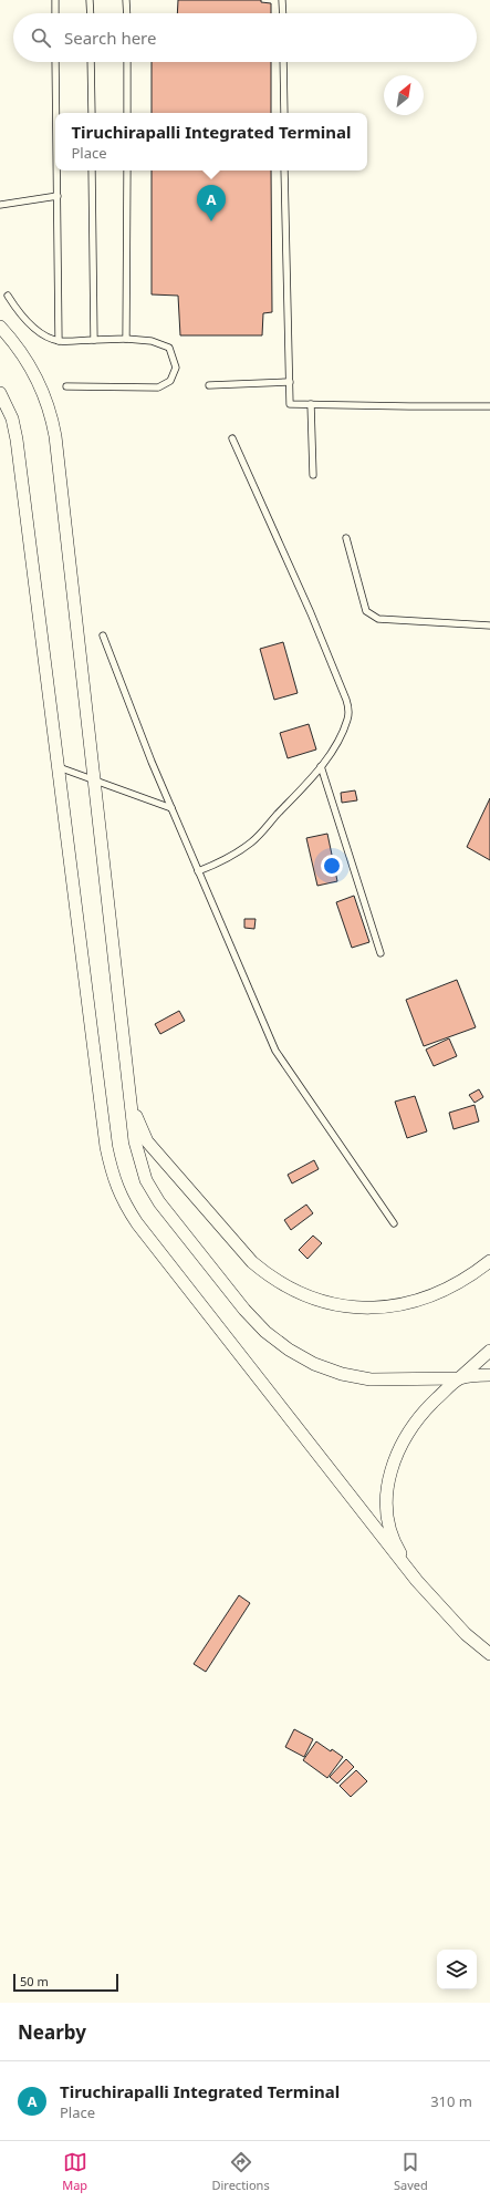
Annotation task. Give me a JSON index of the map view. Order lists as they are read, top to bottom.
{
  "scale_bar": "50 m",
  "north": "top right",
  "page": {
    "search": "Search here",
    "popup": ["Tiruchirapalli Integrated Terminal", "Place"],
    "pins": "A",
    "scale": "50 m",
    "heading": "Nearby",
    "list": [
      {
        "mark": "A",
        "name": "Tiruchirapalli Integrated Terminal",
        "note": "Place",
        "value": "310 m"
      }
    ],
    "nav": ["Map", "Directions", "Saved"]
  }
}
